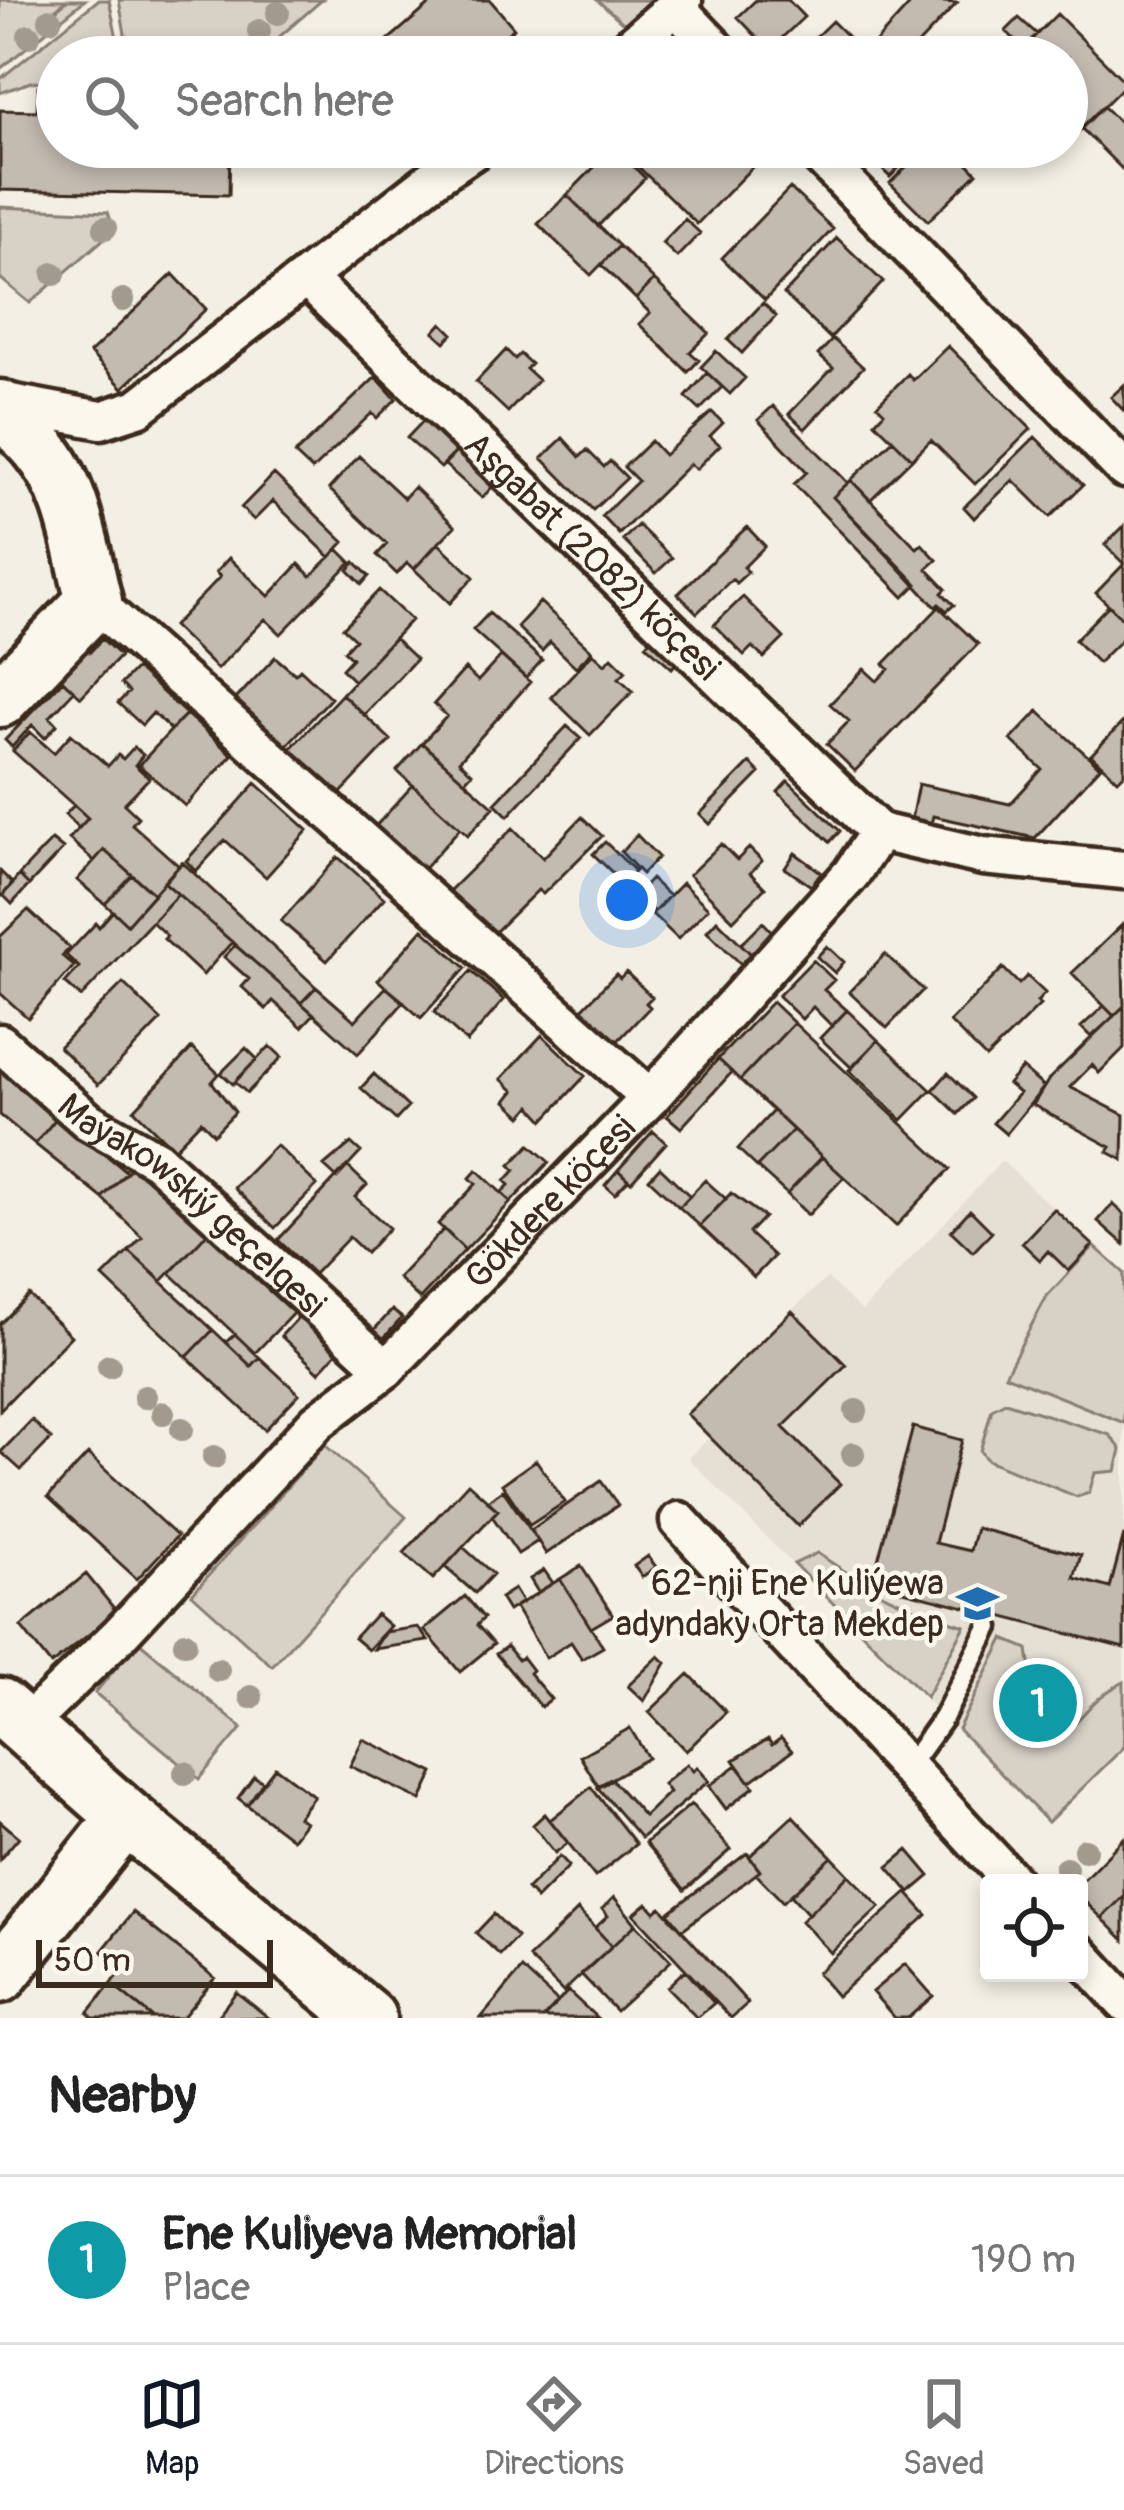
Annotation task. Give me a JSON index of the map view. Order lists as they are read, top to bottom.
{
  "streets": {
    "street": ["Aşgabat (2082) köçesi", "Gökdere köçesi", "Maýakowskiý geçelgesi"]
  },
  "crossings": [
    ["Aşgabat (2082) köçesi", "Gökdere köçesi"],
    ["Gökdere köçesi", "Maýakowskiý geçelgesi"]
  ],
  "places": {
    "school or university": ["62-nji Ene Kuliýewa adyndaky Orta Mekdep"]
  },
  "scale_bar": "50 m",
  "page": {
    "search": "Search here",
    "pins": "1",
    "scale": "50 m",
    "heading": "Nearby",
    "list": [
      {
        "mark": "1",
        "name": "Ene Kuliyeva Memorial",
        "note": "Place",
        "value": "190 m"
      }
    ],
    "nav": ["Map", "Directions", "Saved"]
  }
}
